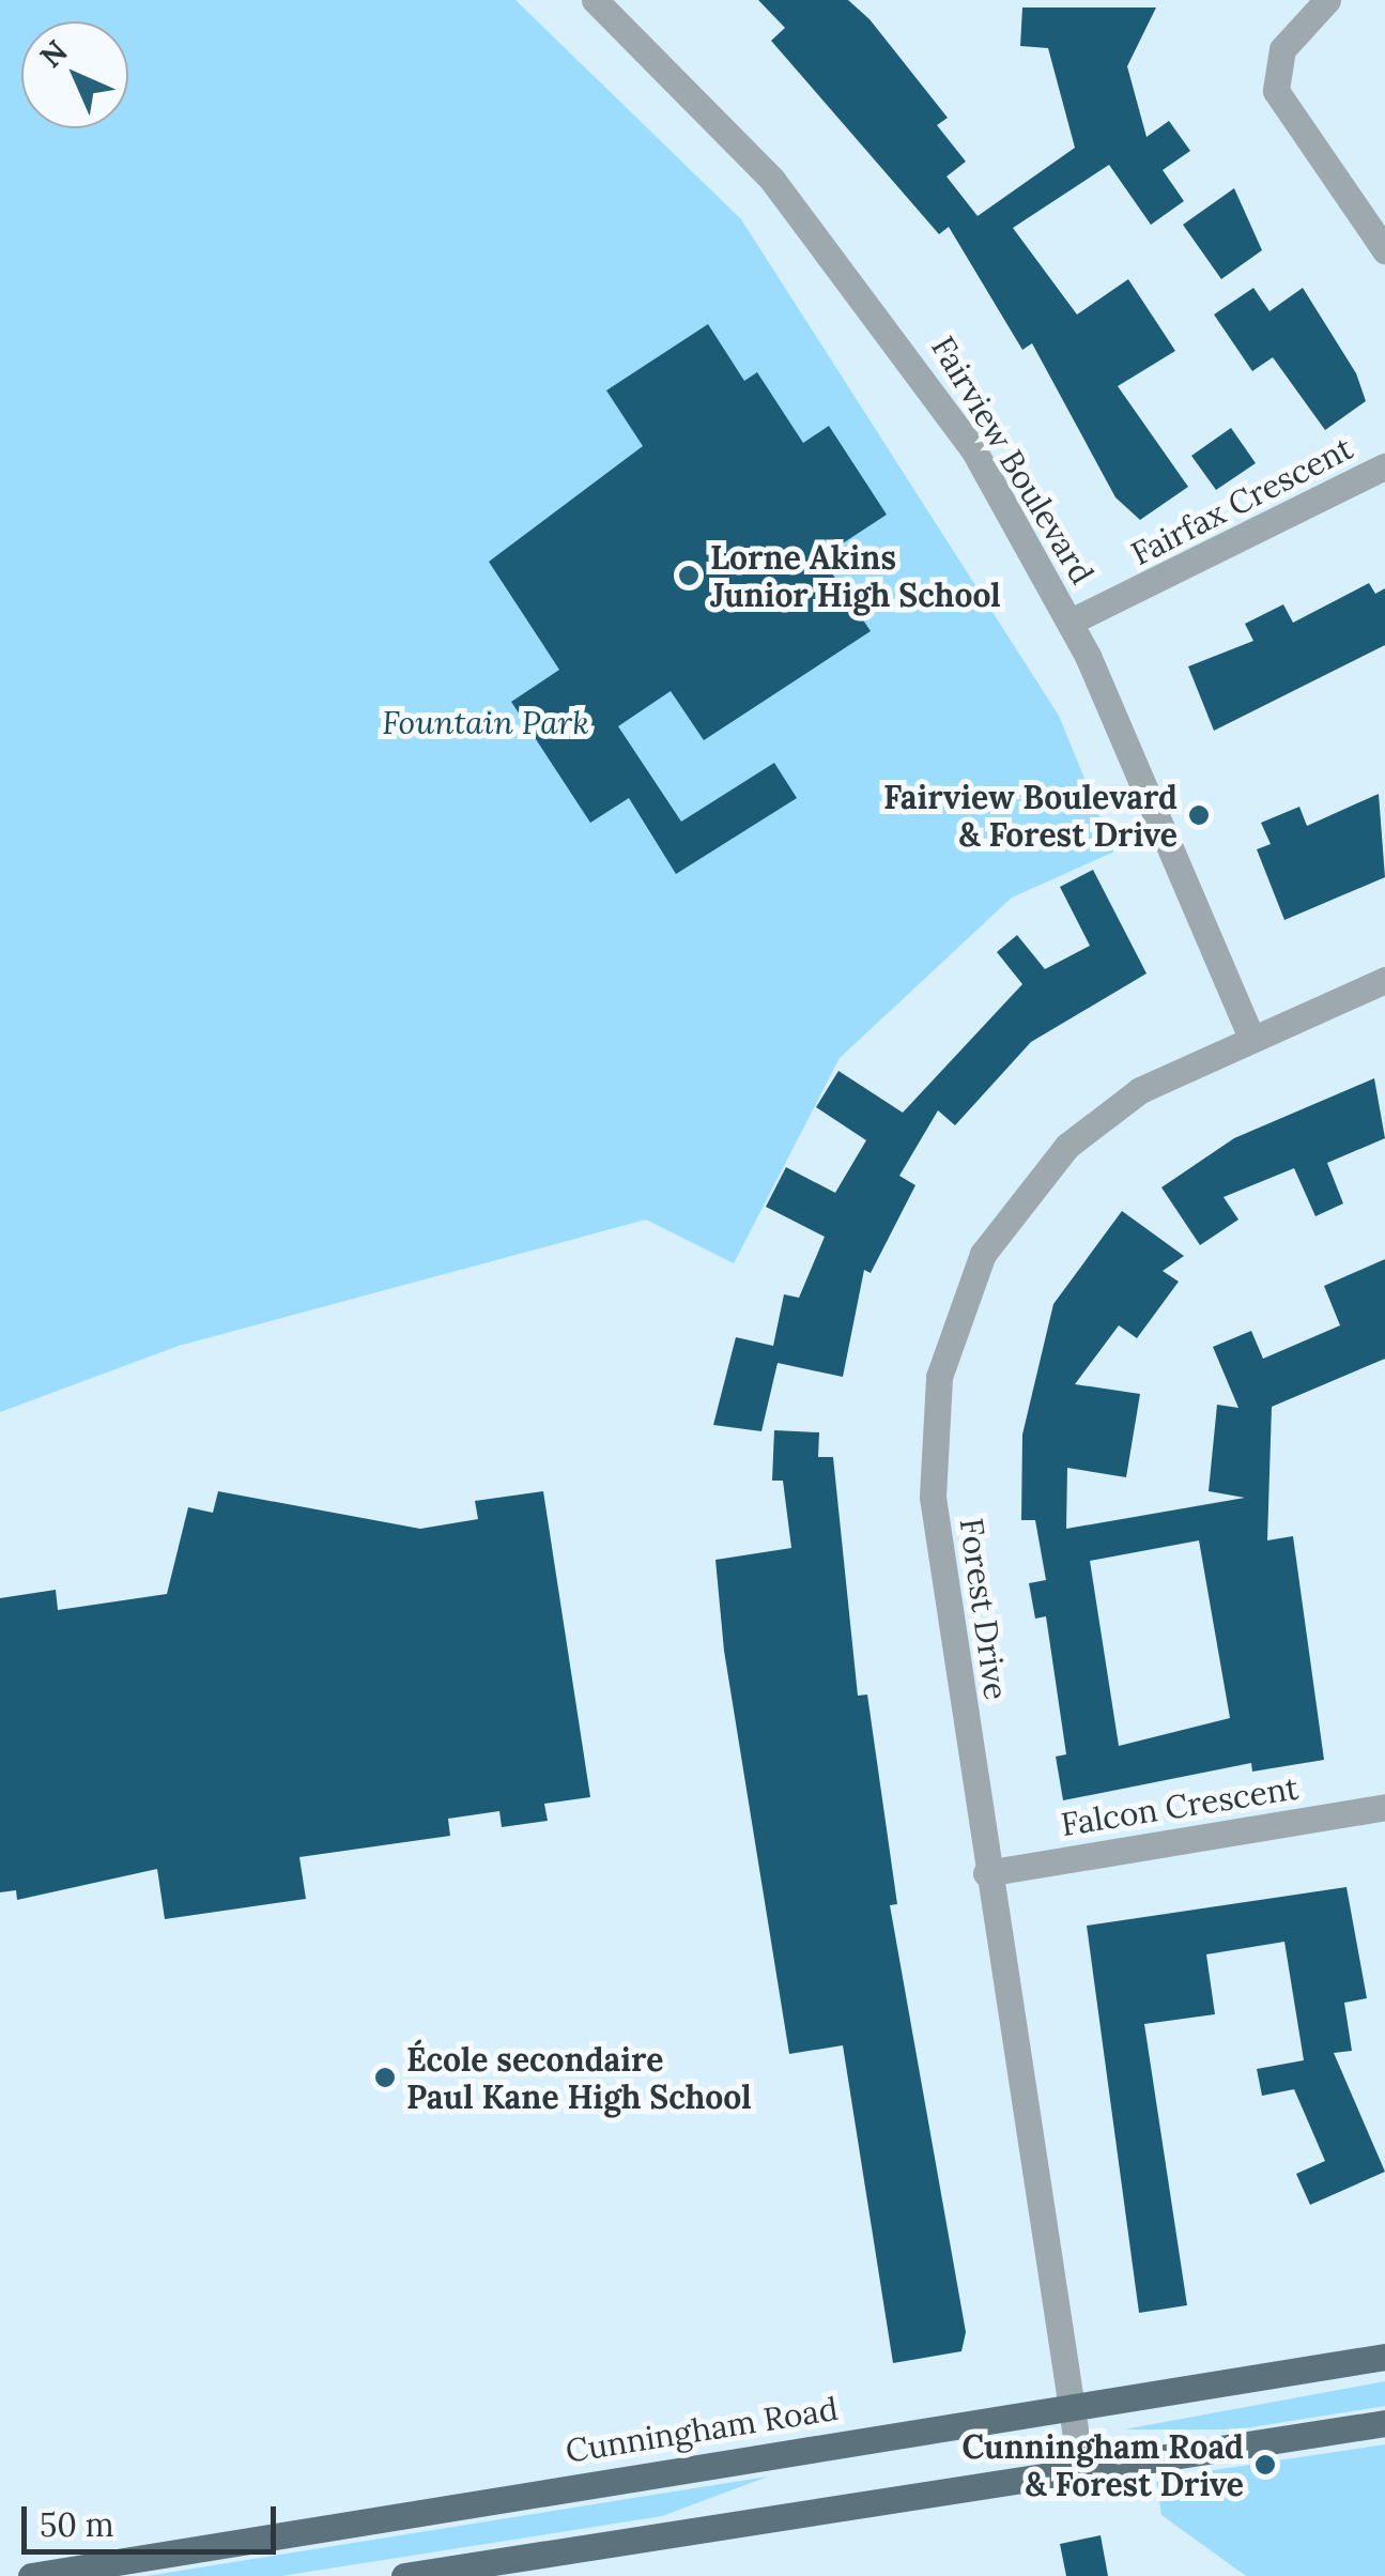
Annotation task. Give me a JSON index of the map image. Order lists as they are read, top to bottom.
{
  "streets": {
    "main road": ["Cunningham Road"],
    "street": [
      "Fairview Boulevard",
      "Fairfax Crescent",
      "Forest Drive",
      "Falcon Crescent"
    ]
  },
  "crossings": [
    ["Fairview Boulevard", "Fairfax Crescent"],
    ["Fairview Boulevard", "Forest Drive"],
    ["Forest Drive", "Falcon Crescent"],
    ["Forest Drive", "Cunningham Road"]
  ],
  "parks": ["Fountain Park"],
  "places": [
    "Lorne Akins Junior High School",
    "Fairview Boulevard & Forest Drive",
    "École secondaire Paul Kane High School",
    "Cunningham Road & Forest Drive"
  ],
  "scale_bar": "50 m",
  "north": "top left"
}
